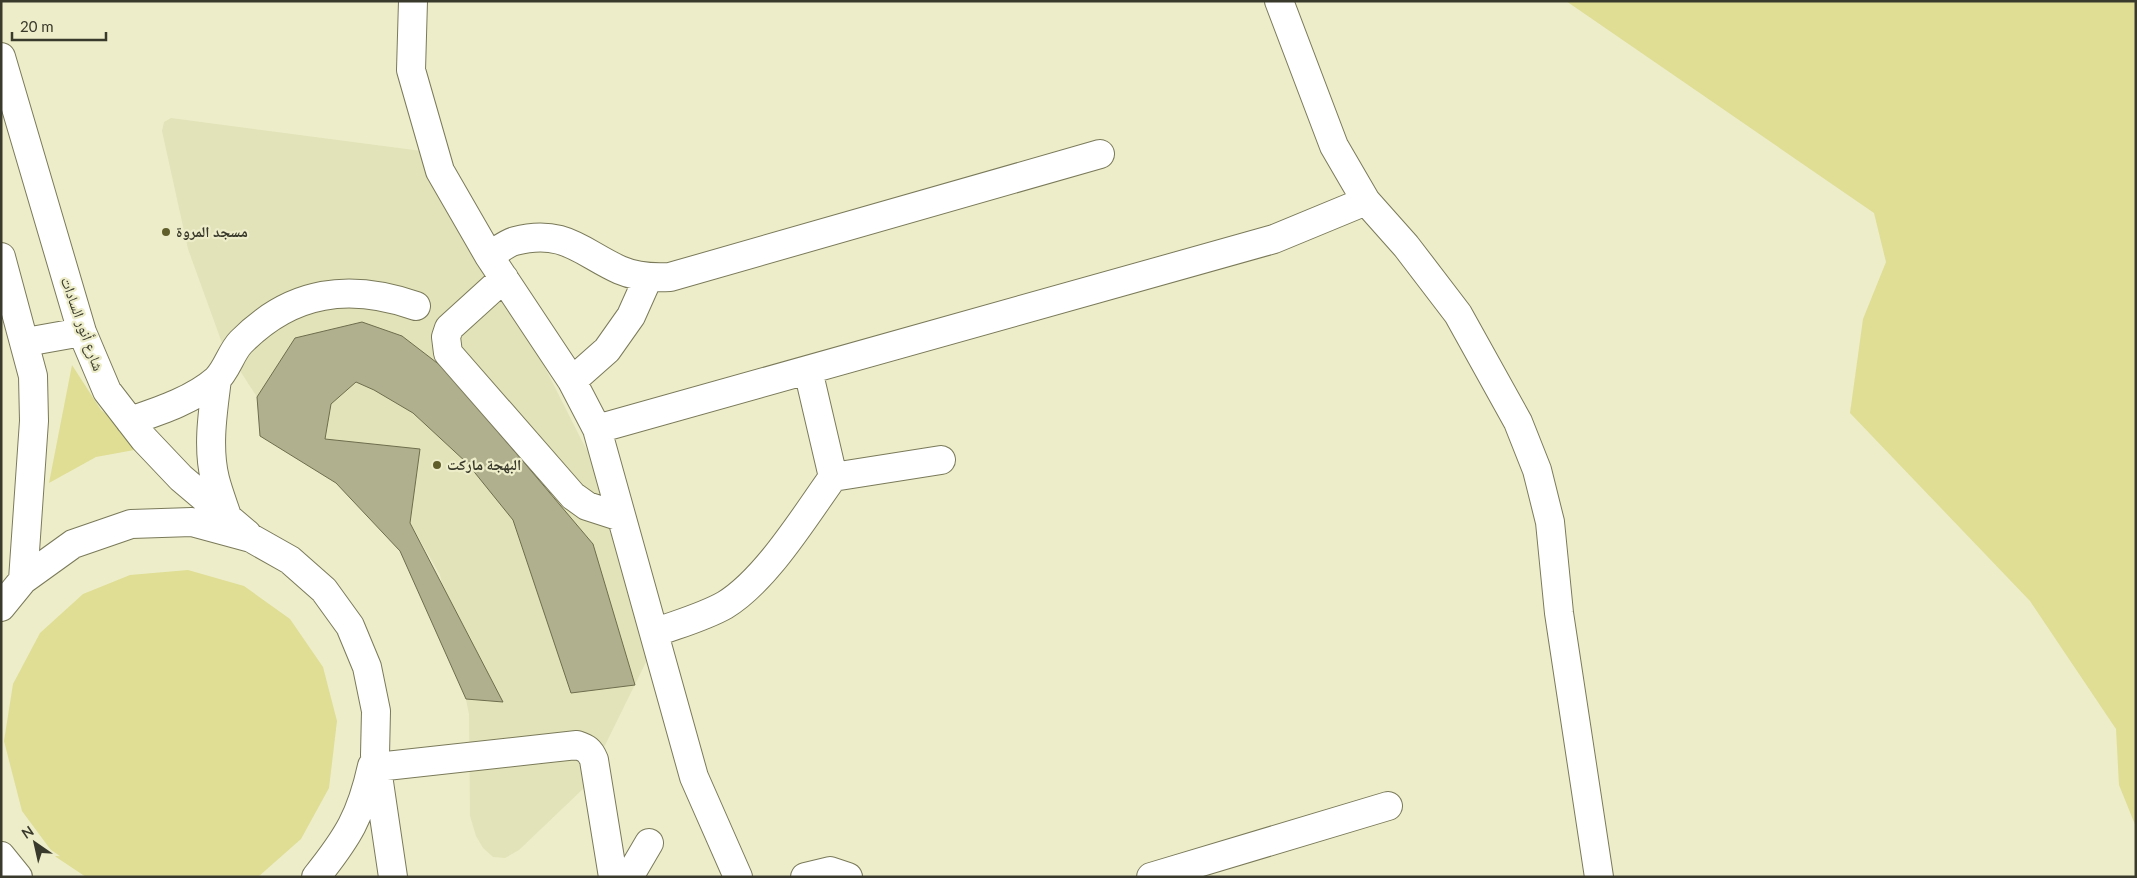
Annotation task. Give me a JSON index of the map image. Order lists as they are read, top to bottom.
{
  "streets": {
    "street": ["شارع أنور السادات"]
  },
  "places": ["مسجد المروة", "البهجة ماركت"],
  "scale_bar": "20 m",
  "north": "top left"
}
